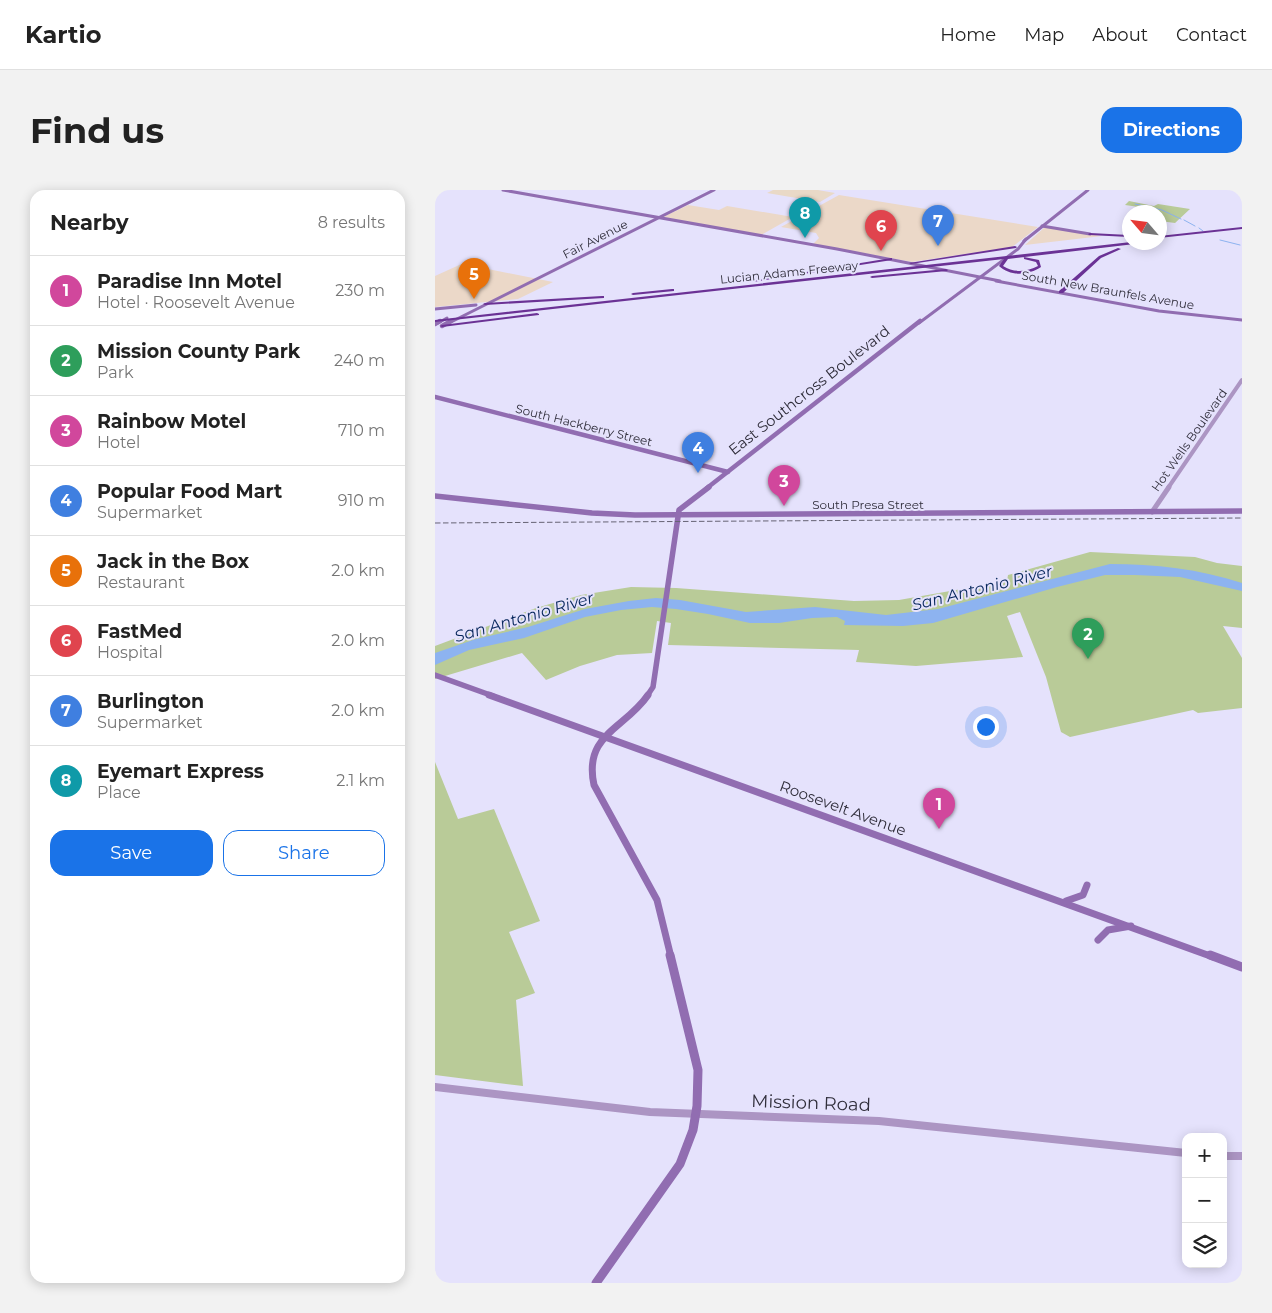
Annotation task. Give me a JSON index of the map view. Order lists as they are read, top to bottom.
{
  "streets": {
    "highway": ["Lucian Adams Freeway"],
    "main road": [
      "Fair Avenue",
      "South New Braunfels Avenue",
      "East Southcross Boulevard",
      "South Hackberry Street",
      "South Presa Street",
      "Roosevelt Avenue"
    ],
    "street": ["Hot Wells Boulevard", "Mission Road"]
  },
  "crossings": [
    ["Fair Avenue", "Lucian Adams Freeway"],
    ["Fair Avenue", "South New Braunfels Avenue"],
    ["South New Braunfels Avenue", "East Southcross Boulevard"],
    ["East Southcross Boulevard", "South Hackberry Street"],
    ["East Southcross Boulevard", "South Presa Street"],
    ["Hot Wells Boulevard", "South Presa Street"]
  ],
  "water": ["San Antonio River"],
  "north": "top left",
  "page": {
    "header": "Kartio",
    "nav": [
      "Home",
      "Map",
      "About",
      "Contact"
    ],
    "buttons": [
      "Directions",
      ["Save", "Share"]
    ],
    "title": "Find us",
    "heading": ["Nearby", "8 results"],
    "pins": [
      "8",
      "7",
      "6",
      "5",
      "4",
      "3",
      "2",
      "1"
    ],
    "list": [
      {
        "mark": "1",
        "name": "Paradise Inn Motel",
        "note": "Hotel · Roosevelt Avenue",
        "value": "230 m"
      },
      {
        "mark": "2",
        "name": "Mission County Park",
        "note": "Park",
        "value": "240 m"
      },
      {
        "mark": "3",
        "name": "Rainbow Motel",
        "note": "Hotel",
        "value": "710 m"
      },
      {
        "mark": "4",
        "name": "Popular Food Mart",
        "note": "Supermarket",
        "value": "910 m"
      },
      {
        "mark": "5",
        "name": "Jack in the Box",
        "note": "Restaurant",
        "value": "2.0 km"
      },
      {
        "mark": "6",
        "name": "FastMed",
        "note": "Hospital",
        "value": "2.0 km"
      },
      {
        "mark": "7",
        "name": "Burlington",
        "note": "Supermarket",
        "value": "2.0 km"
      },
      {
        "mark": "8",
        "name": "Eyemart Express",
        "note": "Place",
        "value": "2.1 km"
      }
    ],
    "map_buttons": ["+", "−"]
  }
}
